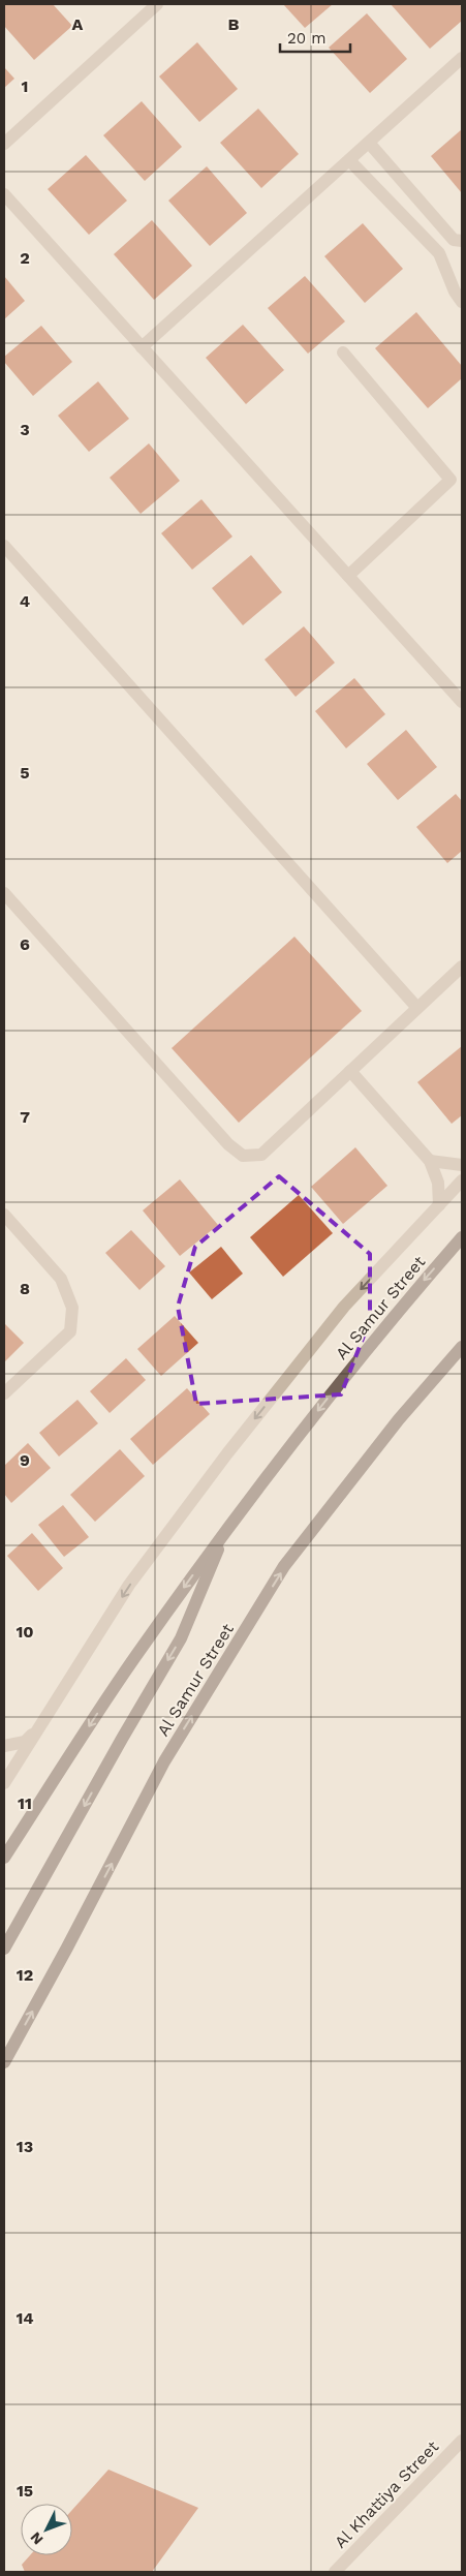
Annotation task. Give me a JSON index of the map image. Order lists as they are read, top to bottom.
{
  "streets": {
    "main road": ["Al Samur Street"],
    "street": ["Al Khattiya Street"]
  },
  "scale_bar": "20 m",
  "north": "bottom left",
  "grid": {
    "columns": ["A", "B"],
    "rows": [
      "1",
      "2",
      "3",
      "4",
      "5",
      "6",
      "7",
      "8",
      "9",
      "10",
      "11",
      "12",
      "13",
      "14",
      "15"
    ]
  }
}
